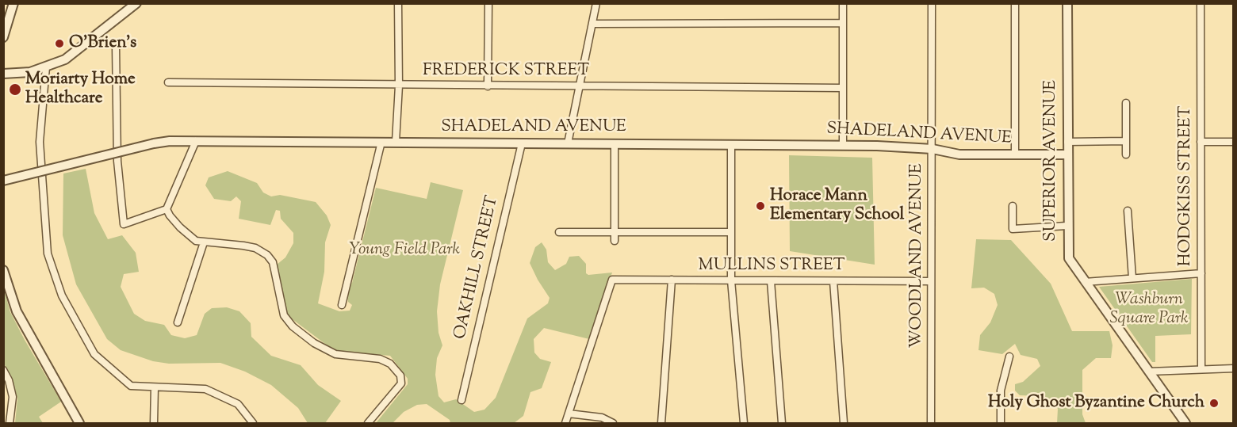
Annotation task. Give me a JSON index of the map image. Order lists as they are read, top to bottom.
{
  "streets": {
    "street": [
      "FREDERICK STREET",
      "SHADELAND AVENUE",
      "SUPERIOR AVENUE",
      "HODGKISS STREET",
      "WOODLAND AVENUE",
      "MULLINS STREET",
      "OAKHILL STREET"
    ]
  },
  "crossings": [
    ["SHADELAND AVENUE", "SUPERIOR AVENUE"],
    ["SHADELAND AVENUE", "WOODLAND AVENUE"],
    ["SHADELAND AVENUE", "OAKHILL STREET"],
    ["WOODLAND AVENUE", "MULLINS STREET"]
  ],
  "parks": ["Young Field Park", "Washburn Square Park"],
  "places": [
    "O'Brien's",
    "Moriarty Home Healthcare",
    "Horace Mann Elementary School",
    "Holy Ghost Byzantine Church"
  ]
}
